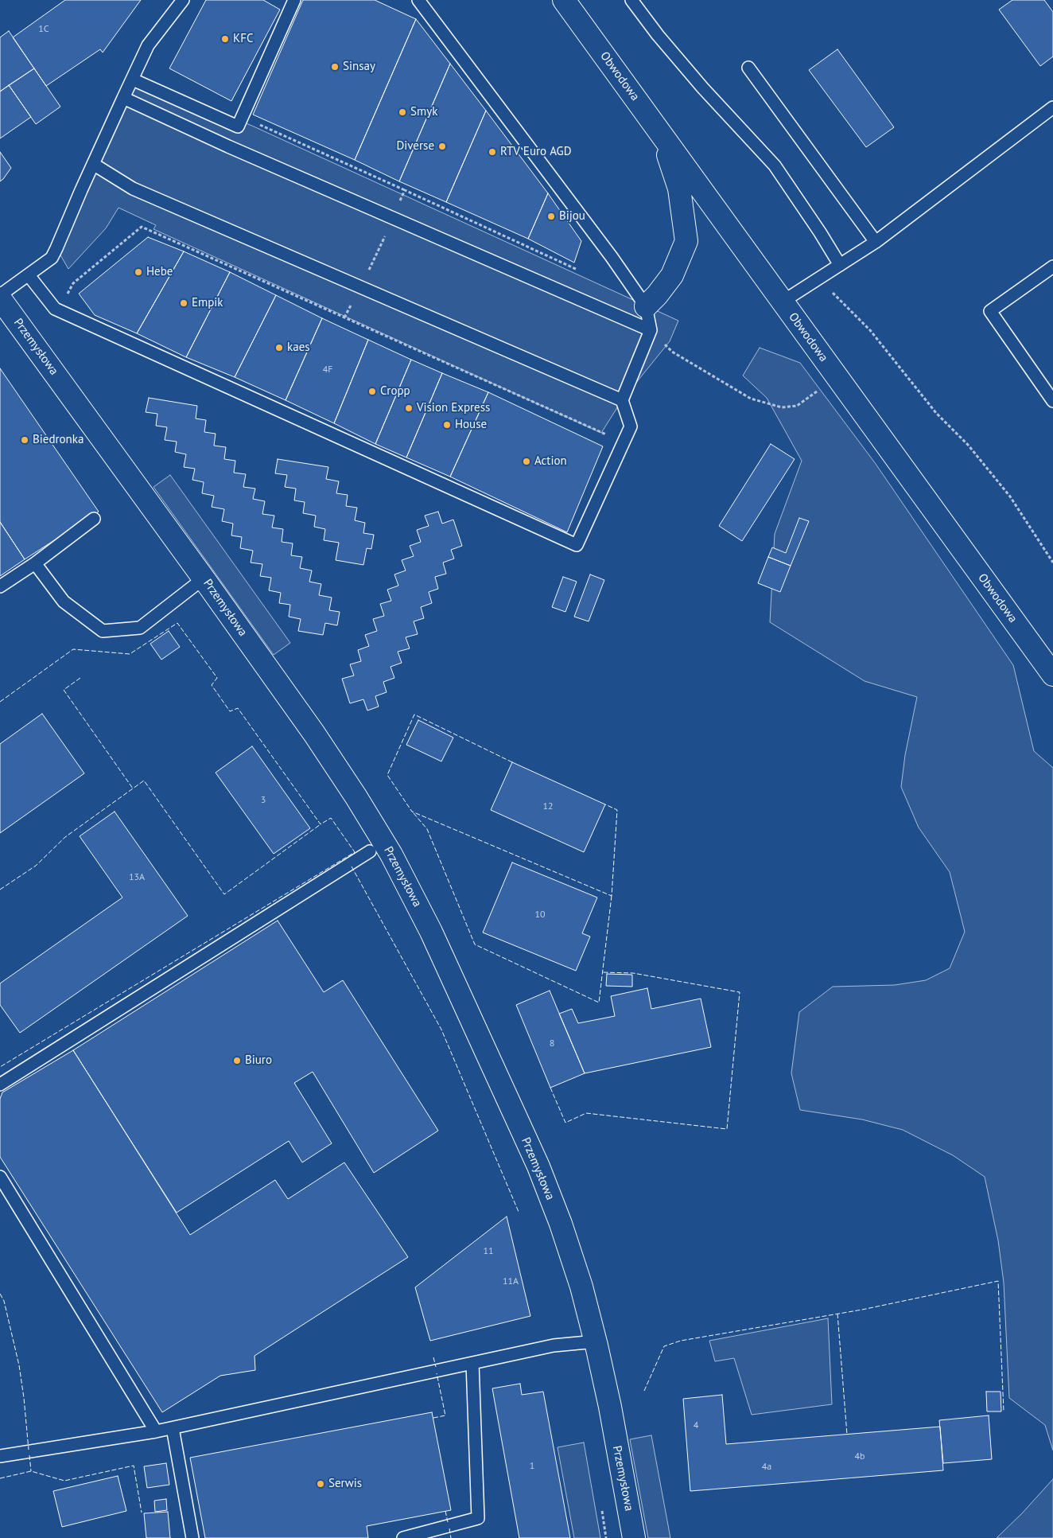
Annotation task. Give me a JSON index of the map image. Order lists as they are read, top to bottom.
{
  "streets": {
    "street": ["Obwodowa", "Przemysłowa"]
  },
  "places": [
    "KFC",
    "Sinsay",
    "Smyk",
    "Diverse",
    "RTV Euro AGD",
    "Bijou",
    "Hebe",
    "Empik",
    "kaes",
    "Cropp",
    "Vision Express",
    "House",
    "Biedronka",
    "Action",
    "Biuro",
    "Serwis"
  ],
  "house_numbers": [
    "1C",
    "4F",
    "3",
    "12",
    "13A",
    "10",
    "8",
    "11",
    "11A",
    "4",
    "4b",
    "1",
    "4a"
  ]
}
